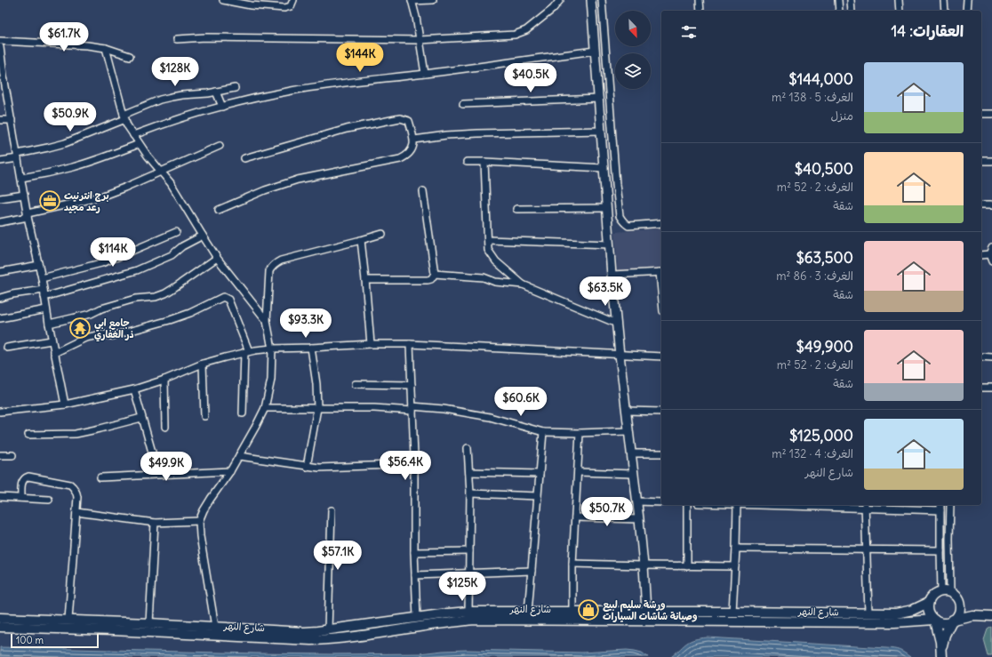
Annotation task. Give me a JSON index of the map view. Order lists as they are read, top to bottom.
{
  "streets": {
    "main road": ["شارع النهر"]
  },
  "places": {
    "office": ["برج انترنيت رعد مجيد"],
    "temple": ["جامع ابي ذر الغفاري"],
    "shop": ["ورشة سليم لبيع وصيانة شاشات السيارات"]
  },
  "scale_bar": "100 m",
  "north": "bottom right",
  "page": {
    "heading": "العقارات: 14",
    "price": [
      "$61.7K",
      "$144K",
      "$128K",
      "$40.5K",
      "$50.9K",
      "$114K",
      "$63.5K",
      "$93.3K",
      "$60.6K",
      "$56.4K",
      "$49.9K",
      "$50.7K",
      "$57.1K",
      "$125K"
    ],
    "list": [
      {
        "name": "$144,000",
        "note": "الغرف: 5 · 138 m² · منزل"
      },
      {
        "name": "$40,500",
        "note": "الغرف: 2 · 52 m² · شقة"
      },
      {
        "name": "$63,500",
        "note": "الغرف: 3 · 86 m² · شقة"
      },
      {
        "name": "$49,900",
        "note": "الغرف: 2 · 52 m² · شقة"
      },
      {
        "name": "$125,000",
        "note": "الغرف: 4 · 132 m² · شارع النهر"
      }
    ],
    "scale": "100 m"
  }
}
